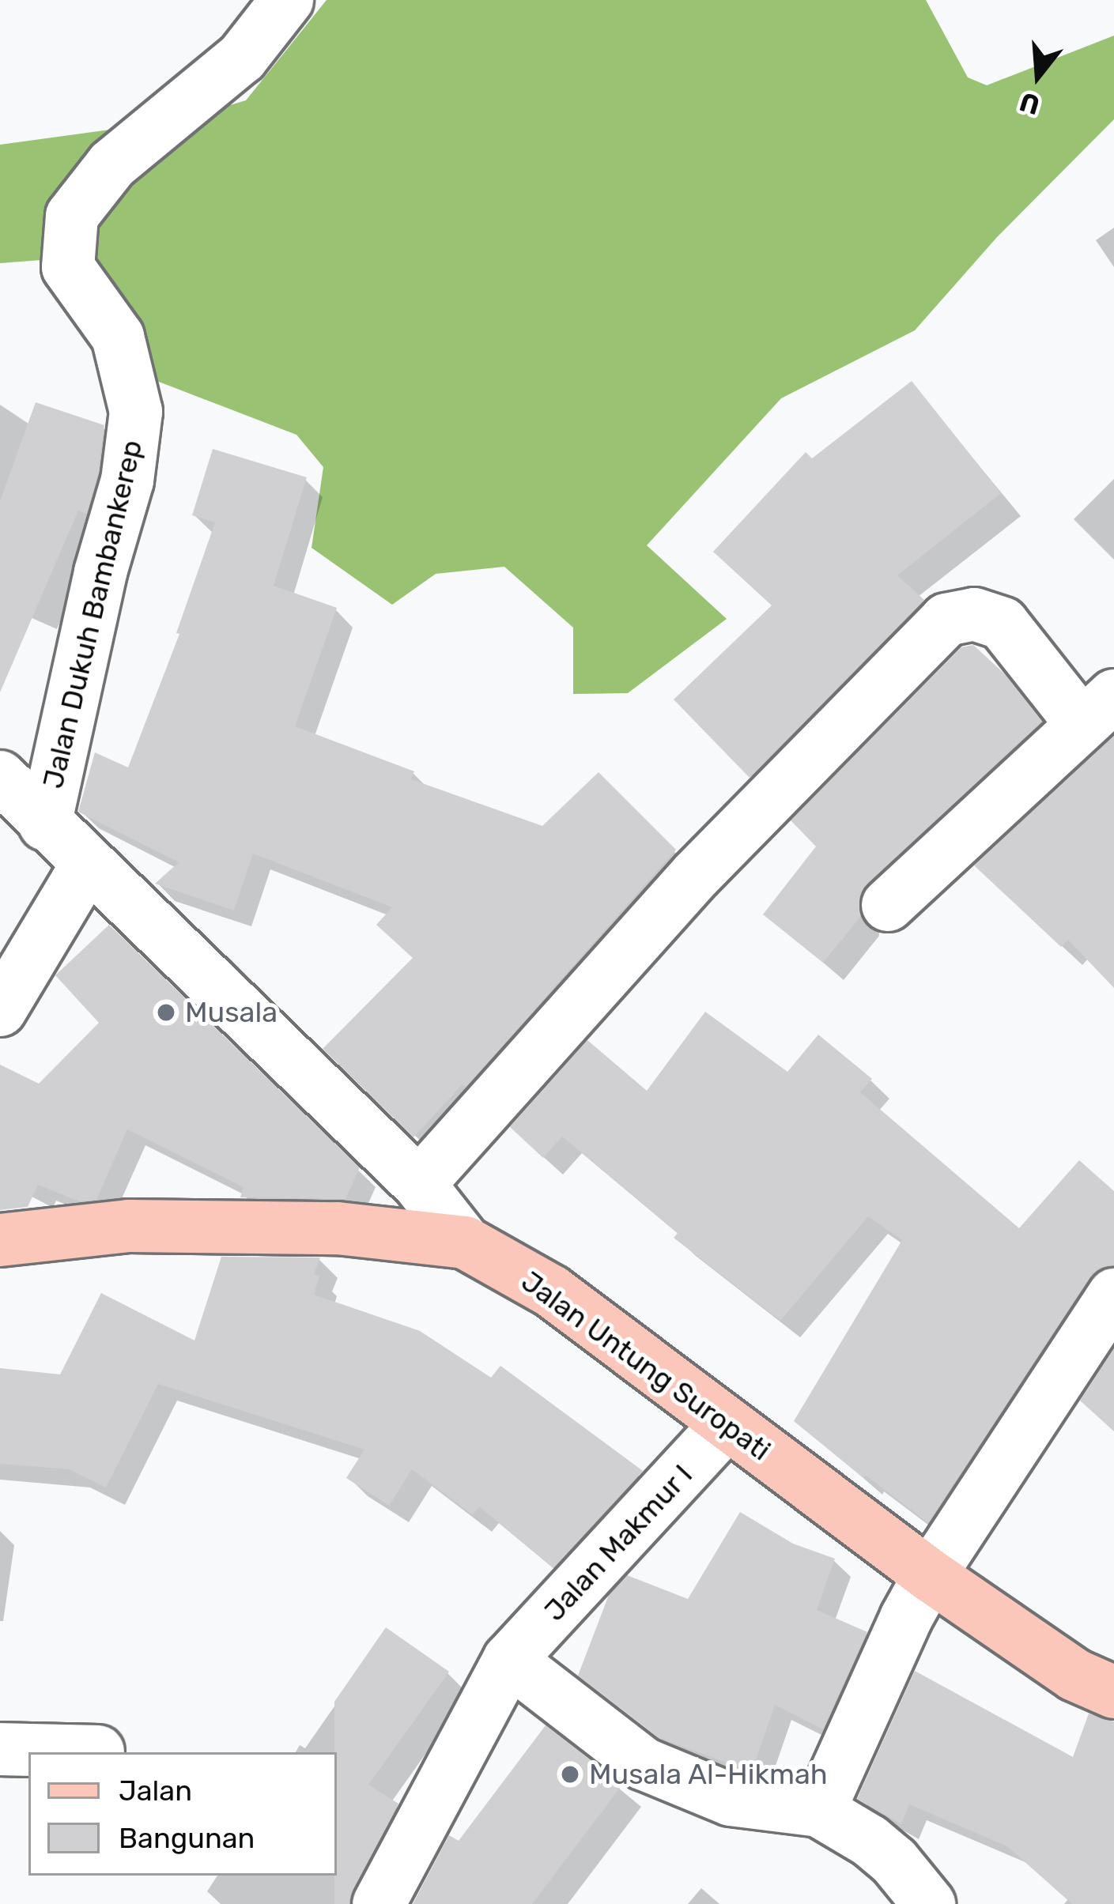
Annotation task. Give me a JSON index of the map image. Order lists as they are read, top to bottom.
{
  "streets": {
    "main road": ["Jalan Untung Suropati"],
    "street": ["Jalan Dukuh Bambankerep", "Jalan Makmur I"]
  },
  "crossings": [
    ["Jalan Dukuh Bambankerep", "Jalan Untung Suropati"],
    ["Jalan Untung Suropati", "Jalan Makmur I"]
  ],
  "places": ["Musala", "Musala Al-Hikmah"],
  "legend": ["Jalan", "Bangunan"],
  "north": "bottom"
}
